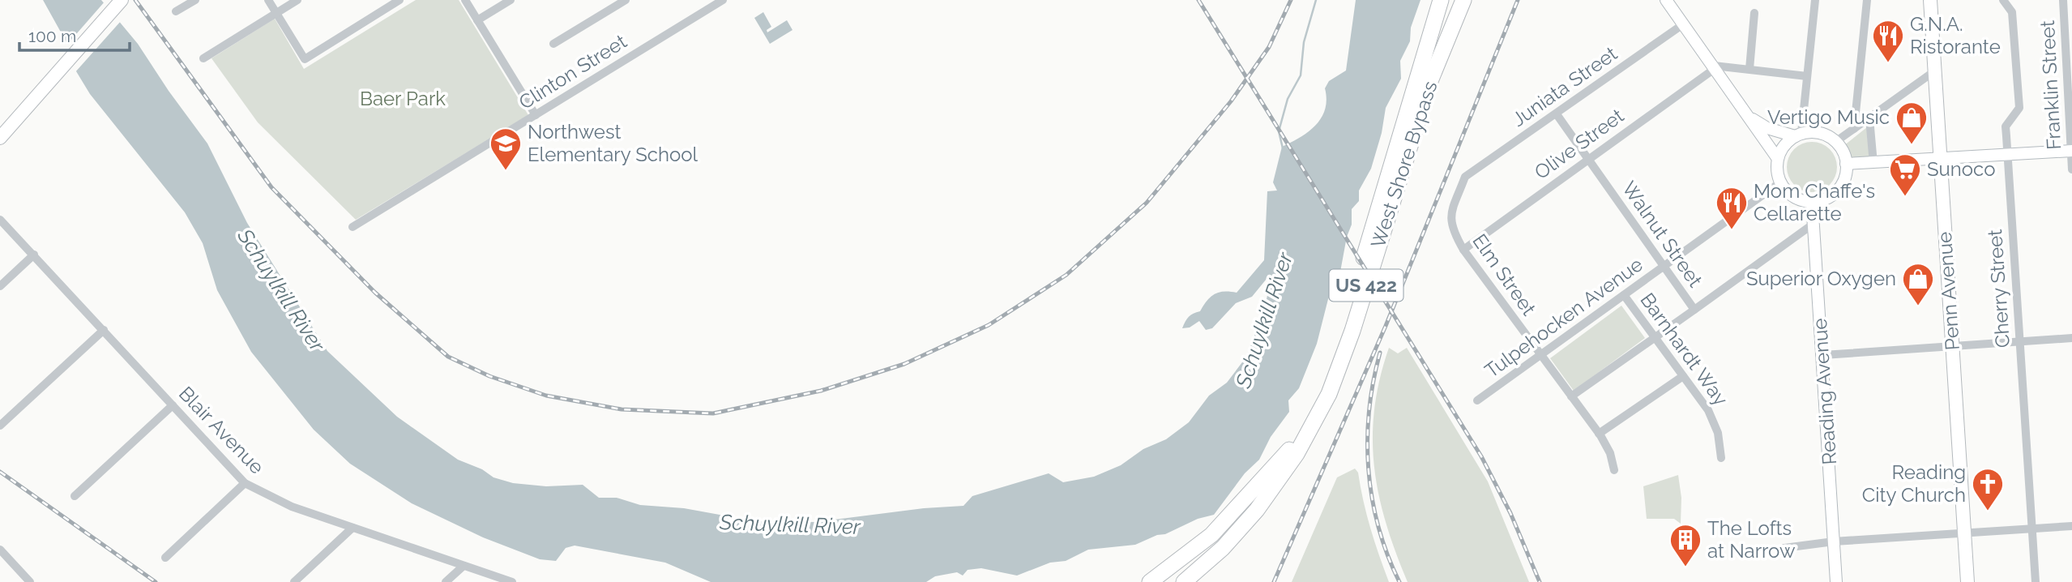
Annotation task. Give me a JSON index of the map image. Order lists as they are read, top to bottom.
{
  "streets": {
    "highway": ["West Shore Bypass", "US 422"],
    "main road": ["Penn Avenue"],
    "street": [
      "Clinton Street",
      "Franklin Street",
      "Juniata Street",
      "Olive Street",
      "Walnut Street",
      "Elm Street",
      "Cherry Street",
      "Tulpehocken Avenue",
      "Barnhardt Way",
      "Reading Avenue",
      "Blair Avenue"
    ]
  },
  "crossings": [
    ["Juniata Street", "Walnut Street"],
    ["Juniata Street", "Elm Street"],
    ["Olive Street", "Walnut Street"],
    ["Olive Street", "Elm Street"],
    ["Walnut Street", "Tulpehocken Avenue"],
    ["Walnut Street", "Reading Avenue"],
    ["Elm Street", "Tulpehocken Avenue"],
    ["Tulpehocken Avenue", "Barnhardt Way"],
    ["Tulpehocken Avenue", "Reading Avenue"]
  ],
  "water": ["Schuylkill River"],
  "parks": ["Baer Park"],
  "places": {
    "restaurant": ["G.N.A. Ristorante", "Mom Chaffe's Cellarette"],
    "shop": ["Vertigo Music", "Superior Oxygen"],
    "school or university": ["Northwest Elementary School"],
    "supermarket": ["Sunoco"],
    "church": ["Reading City Church"],
    "building": ["The Lofts at Narrow"]
  },
  "scale_bar": "100 m"
}
